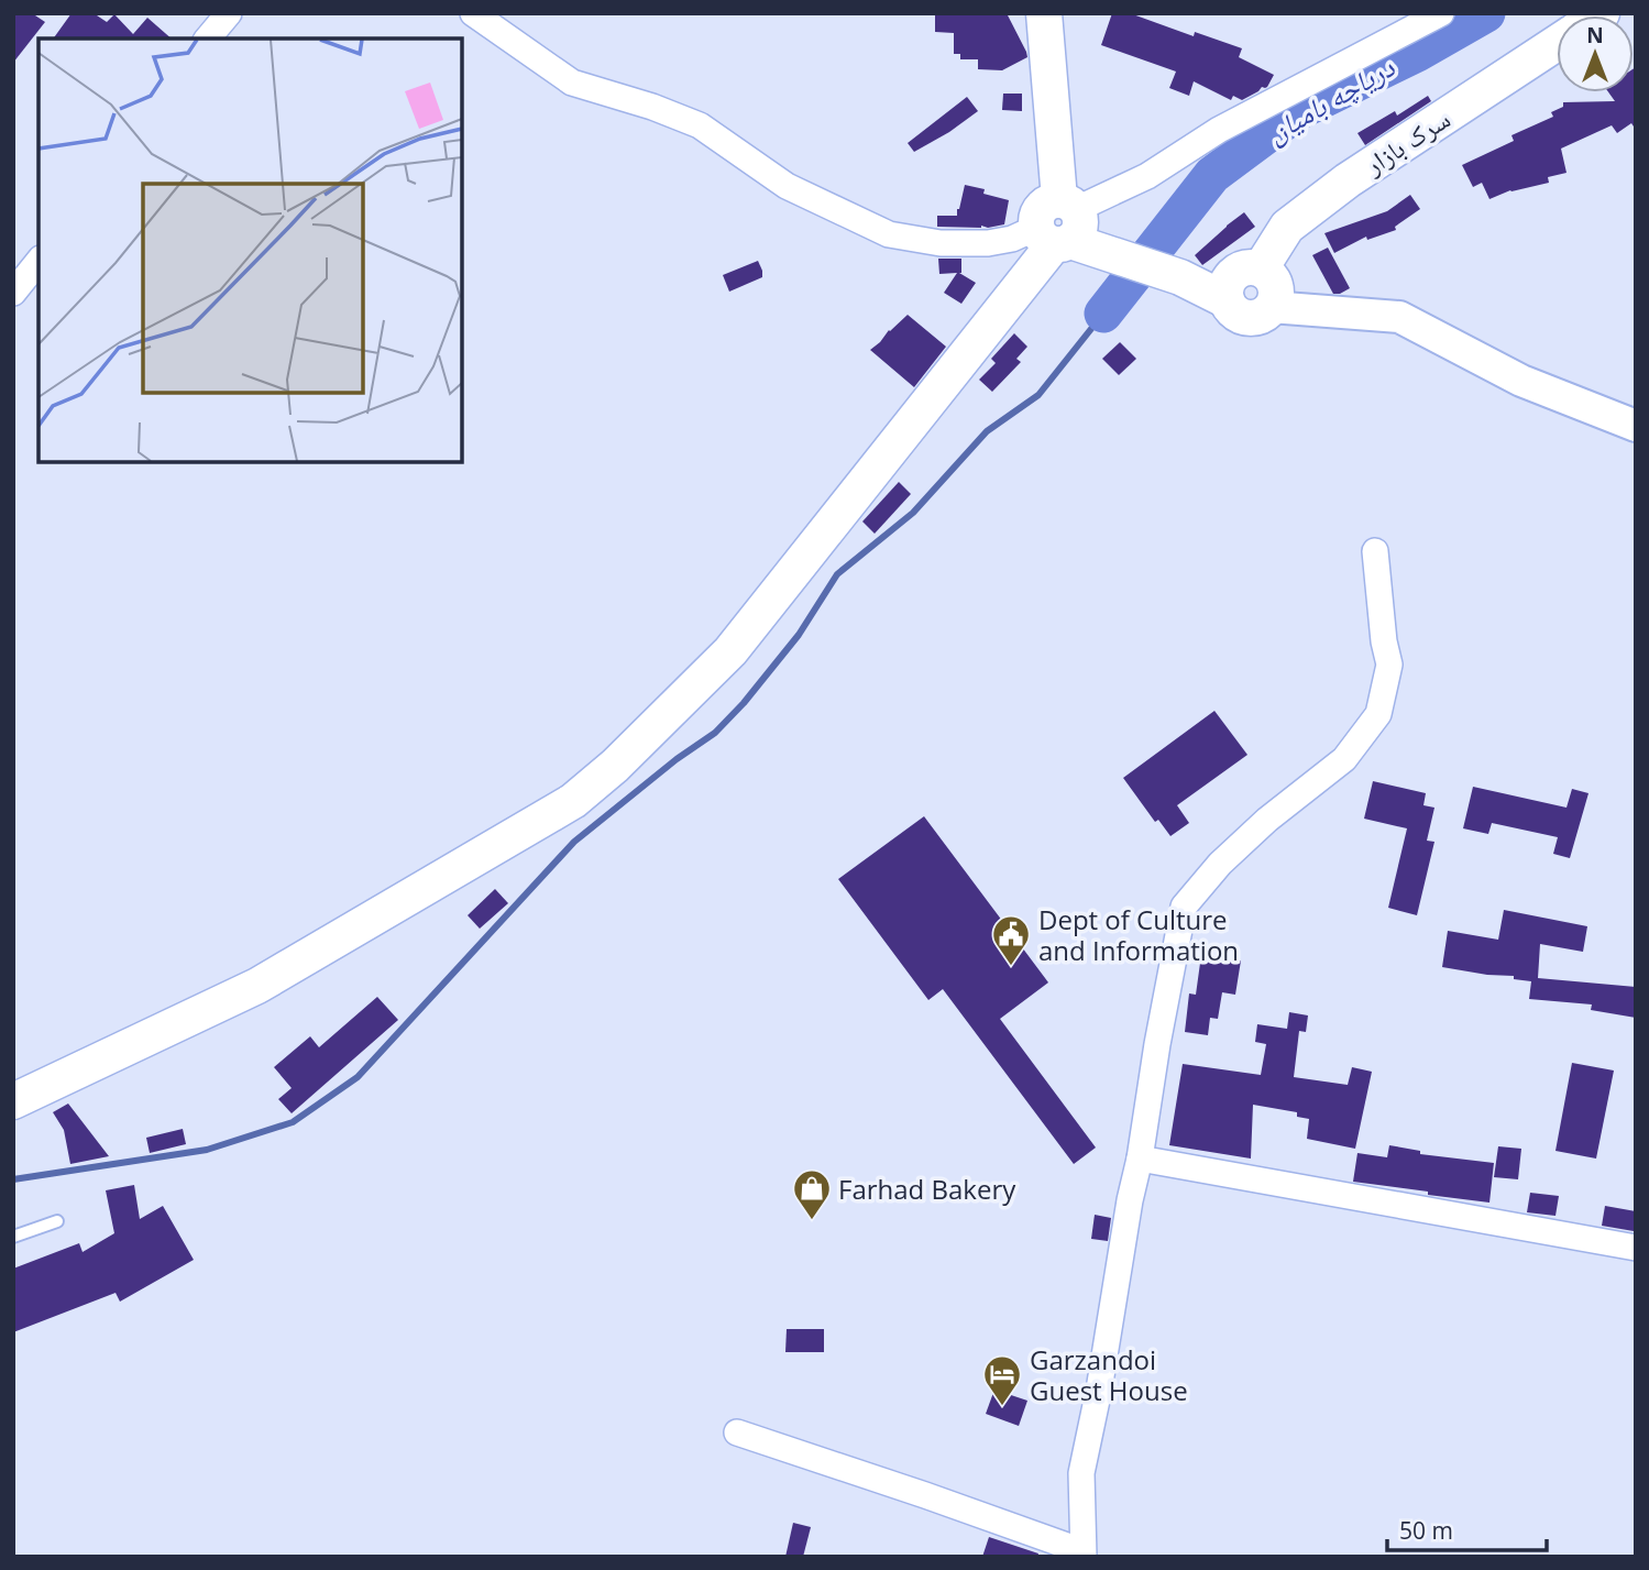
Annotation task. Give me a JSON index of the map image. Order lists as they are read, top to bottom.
{
  "streets": {
    "main road": ["سرک بازار"]
  },
  "water": ["دریاچه بامیان"],
  "places": {
    "public building": ["Dept of Culture and Information"],
    "shop": ["Farhad Bakery"],
    "hotel": ["Garzandoi Guest House"]
  },
  "scale_bar": "50 m",
  "north": "top"
}
